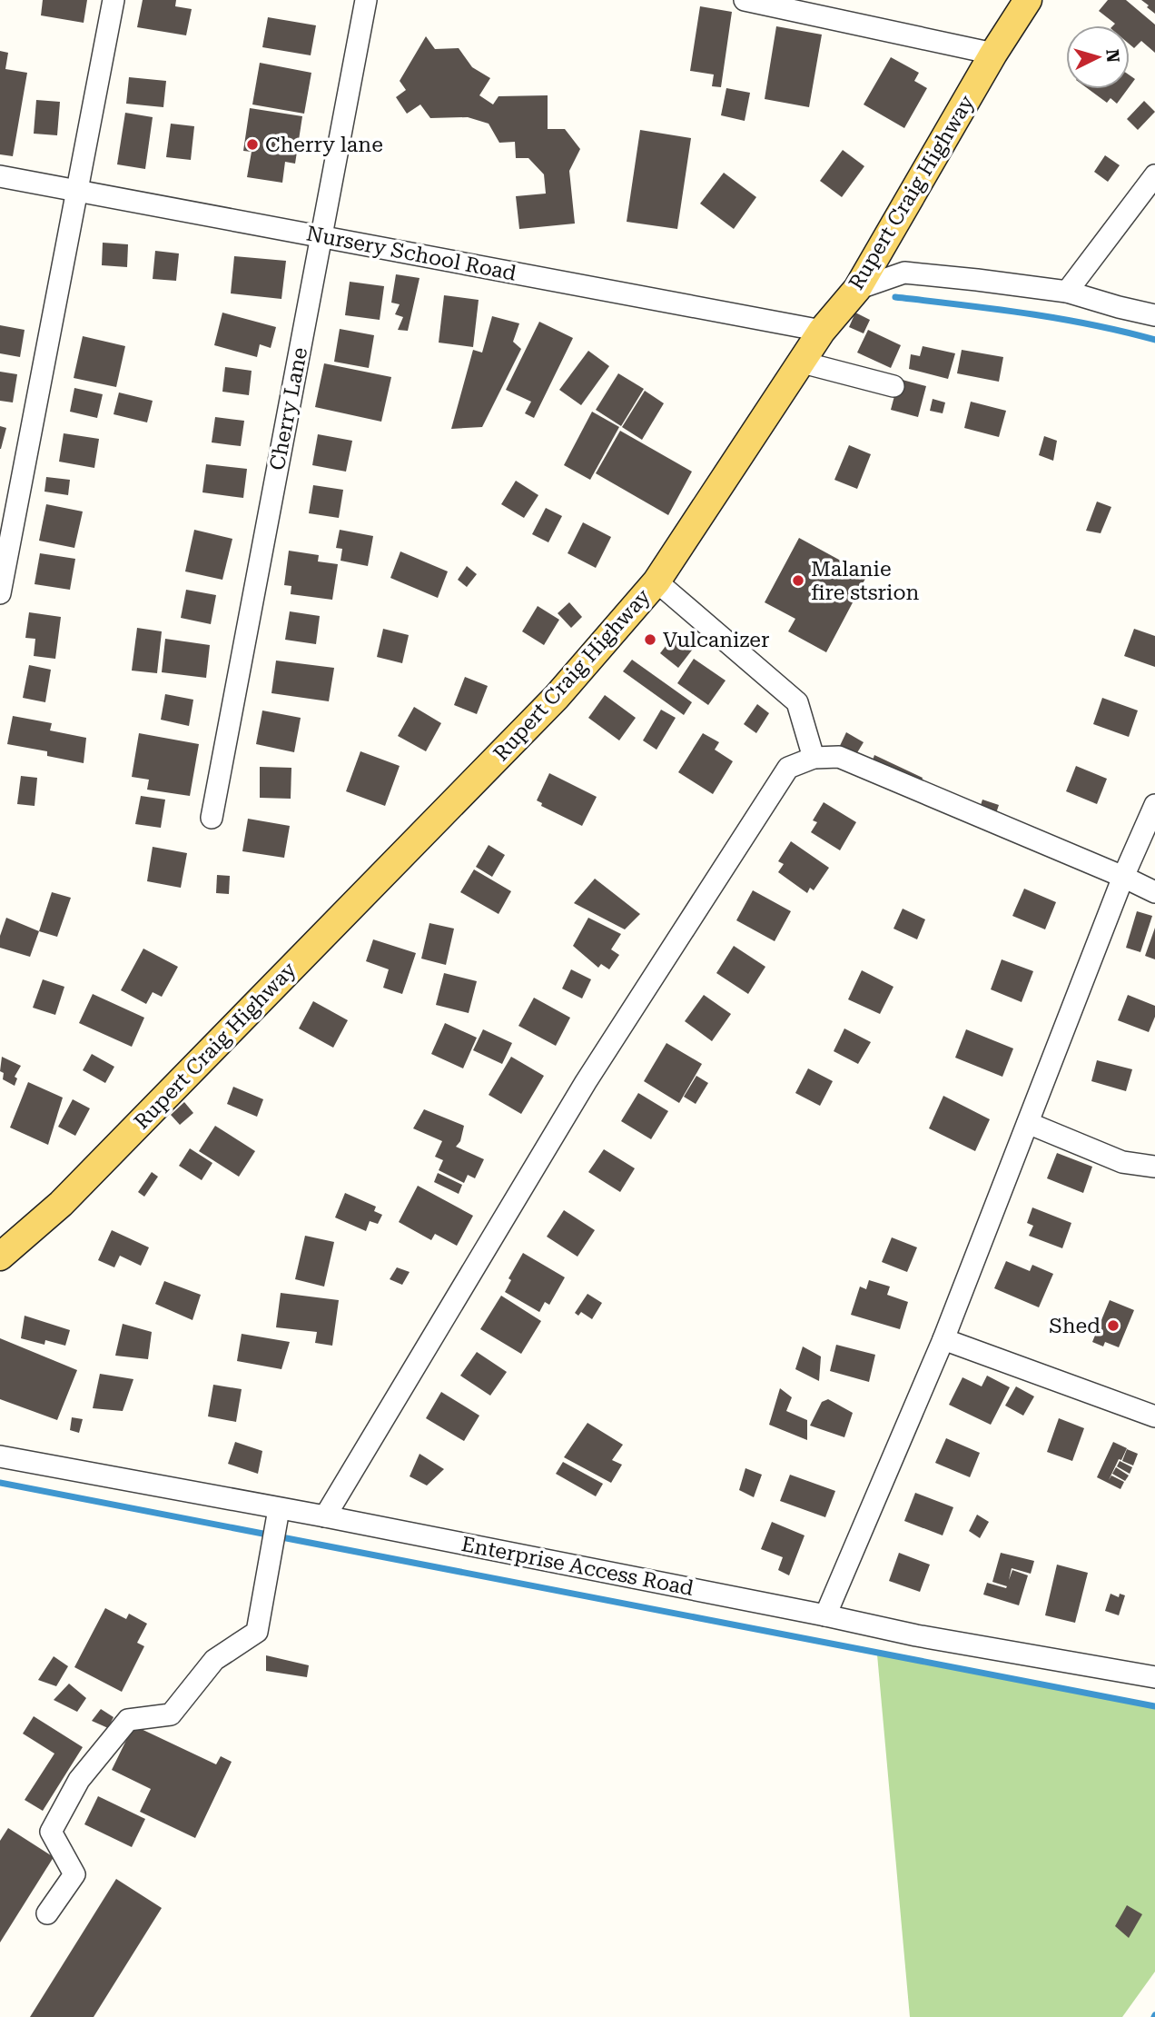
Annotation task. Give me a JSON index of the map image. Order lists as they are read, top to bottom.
{
  "streets": {
    "main road": ["Rupert Craig Highway"],
    "street": ["Nursery School Road", "Cherry Lane", "Enterprise Access Road"]
  },
  "crossings": [
    ["Rupert Craig Highway", "Nursery School Road"],
    ["Nursery School Road", "Cherry Lane"]
  ],
  "places": [
    "Cherry lane",
    "Malanie fire stsrion",
    "Vulcanizer",
    "Shed"
  ],
  "north": "right"
}
